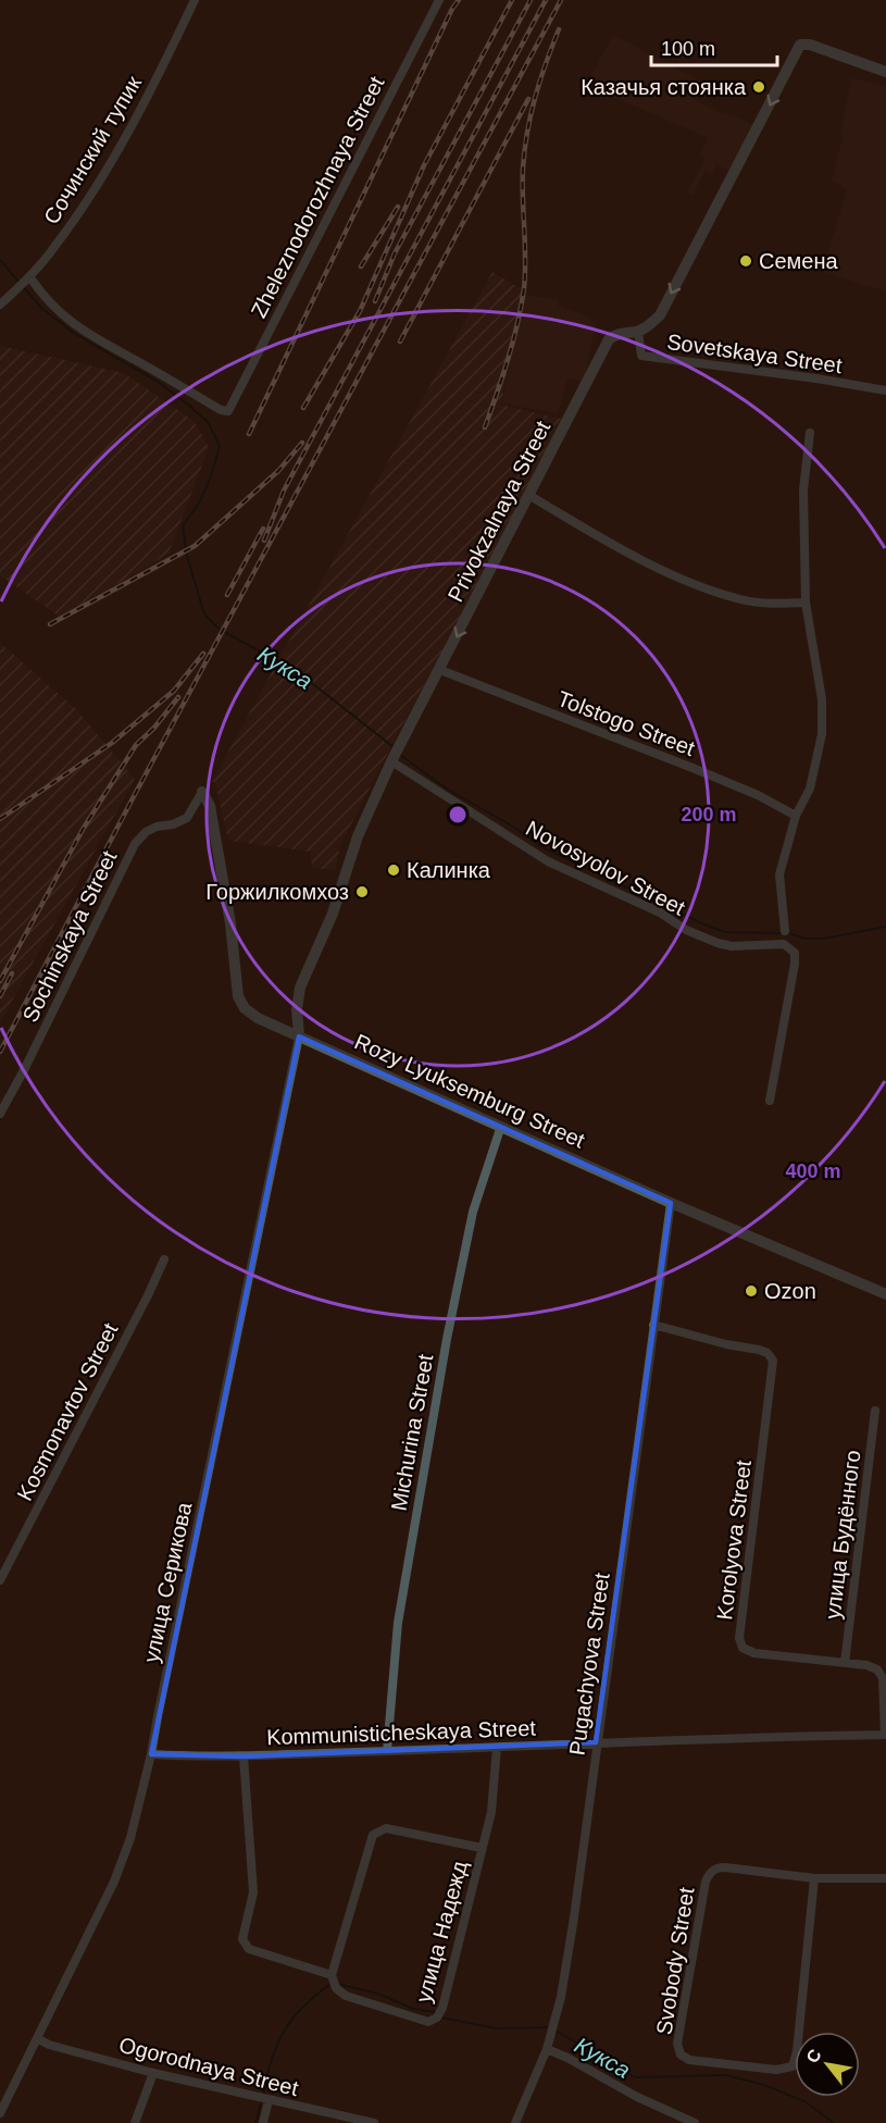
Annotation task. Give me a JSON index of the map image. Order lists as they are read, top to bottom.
{
  "streets": {
    "street": [
      "Сочинский тупик",
      "Zheleznodorozhnaya Street",
      "Sovetskaya Street",
      "Privokzalnaya Street",
      "Tolstogo Street",
      "Novosyolov Street",
      "Sochinskaya Street",
      "Rozy Lyuksemburg Street",
      "Kosmonavtov Street",
      "Michurina Street",
      "улица Будённого",
      "Korolyova Street",
      "улица Серикова",
      "Pugachyova Street",
      "Kommunisticheskaya Street",
      "улица Надежд",
      "Svobody Street",
      "Ogorodnaya Street"
    ]
  },
  "crossings": [
    ["Сочинский тупик", "Zheleznodorozhnaya Street"],
    ["Sovetskaya Street", "Privokzalnaya Street"],
    ["Privokzalnaya Street", "Tolstogo Street"],
    ["Privokzalnaya Street", "Novosyolov Street"],
    ["Privokzalnaya Street", "Rozy Lyuksemburg Street"],
    ["Privokzalnaya Street", "улица Серикова"],
    ["Sochinskaya Street", "Rozy Lyuksemburg Street"],
    ["Rozy Lyuksemburg Street", "Michurina Street"],
    ["Rozy Lyuksemburg Street", "улица Серикова"],
    ["Rozy Lyuksemburg Street", "Pugachyova Street"],
    ["Michurina Street", "Kommunisticheskaya Street"],
    ["улица Будённого", "Korolyova Street"],
    ["Korolyova Street", "Pugachyova Street"],
    ["Korolyova Street", "Kommunisticheskaya Street"],
    ["улица Серикова", "Kommunisticheskaya Street"],
    ["улица Серикова", "Ogorodnaya Street"],
    ["Pugachyova Street", "Kommunisticheskaya Street"],
    ["Kommunisticheskaya Street", "улица Надежд"]
  ],
  "one_way": ["Privokzalnaya Street"],
  "water": ["Кукса"],
  "places": [
    "Казачья стоянка",
    "Семена",
    "Калинка",
    "Горжилкомхоз",
    "Ozon"
  ],
  "scale_bar": "100 m",
  "north": "top left",
  "rings": ["200 m", "400 m"]
}
